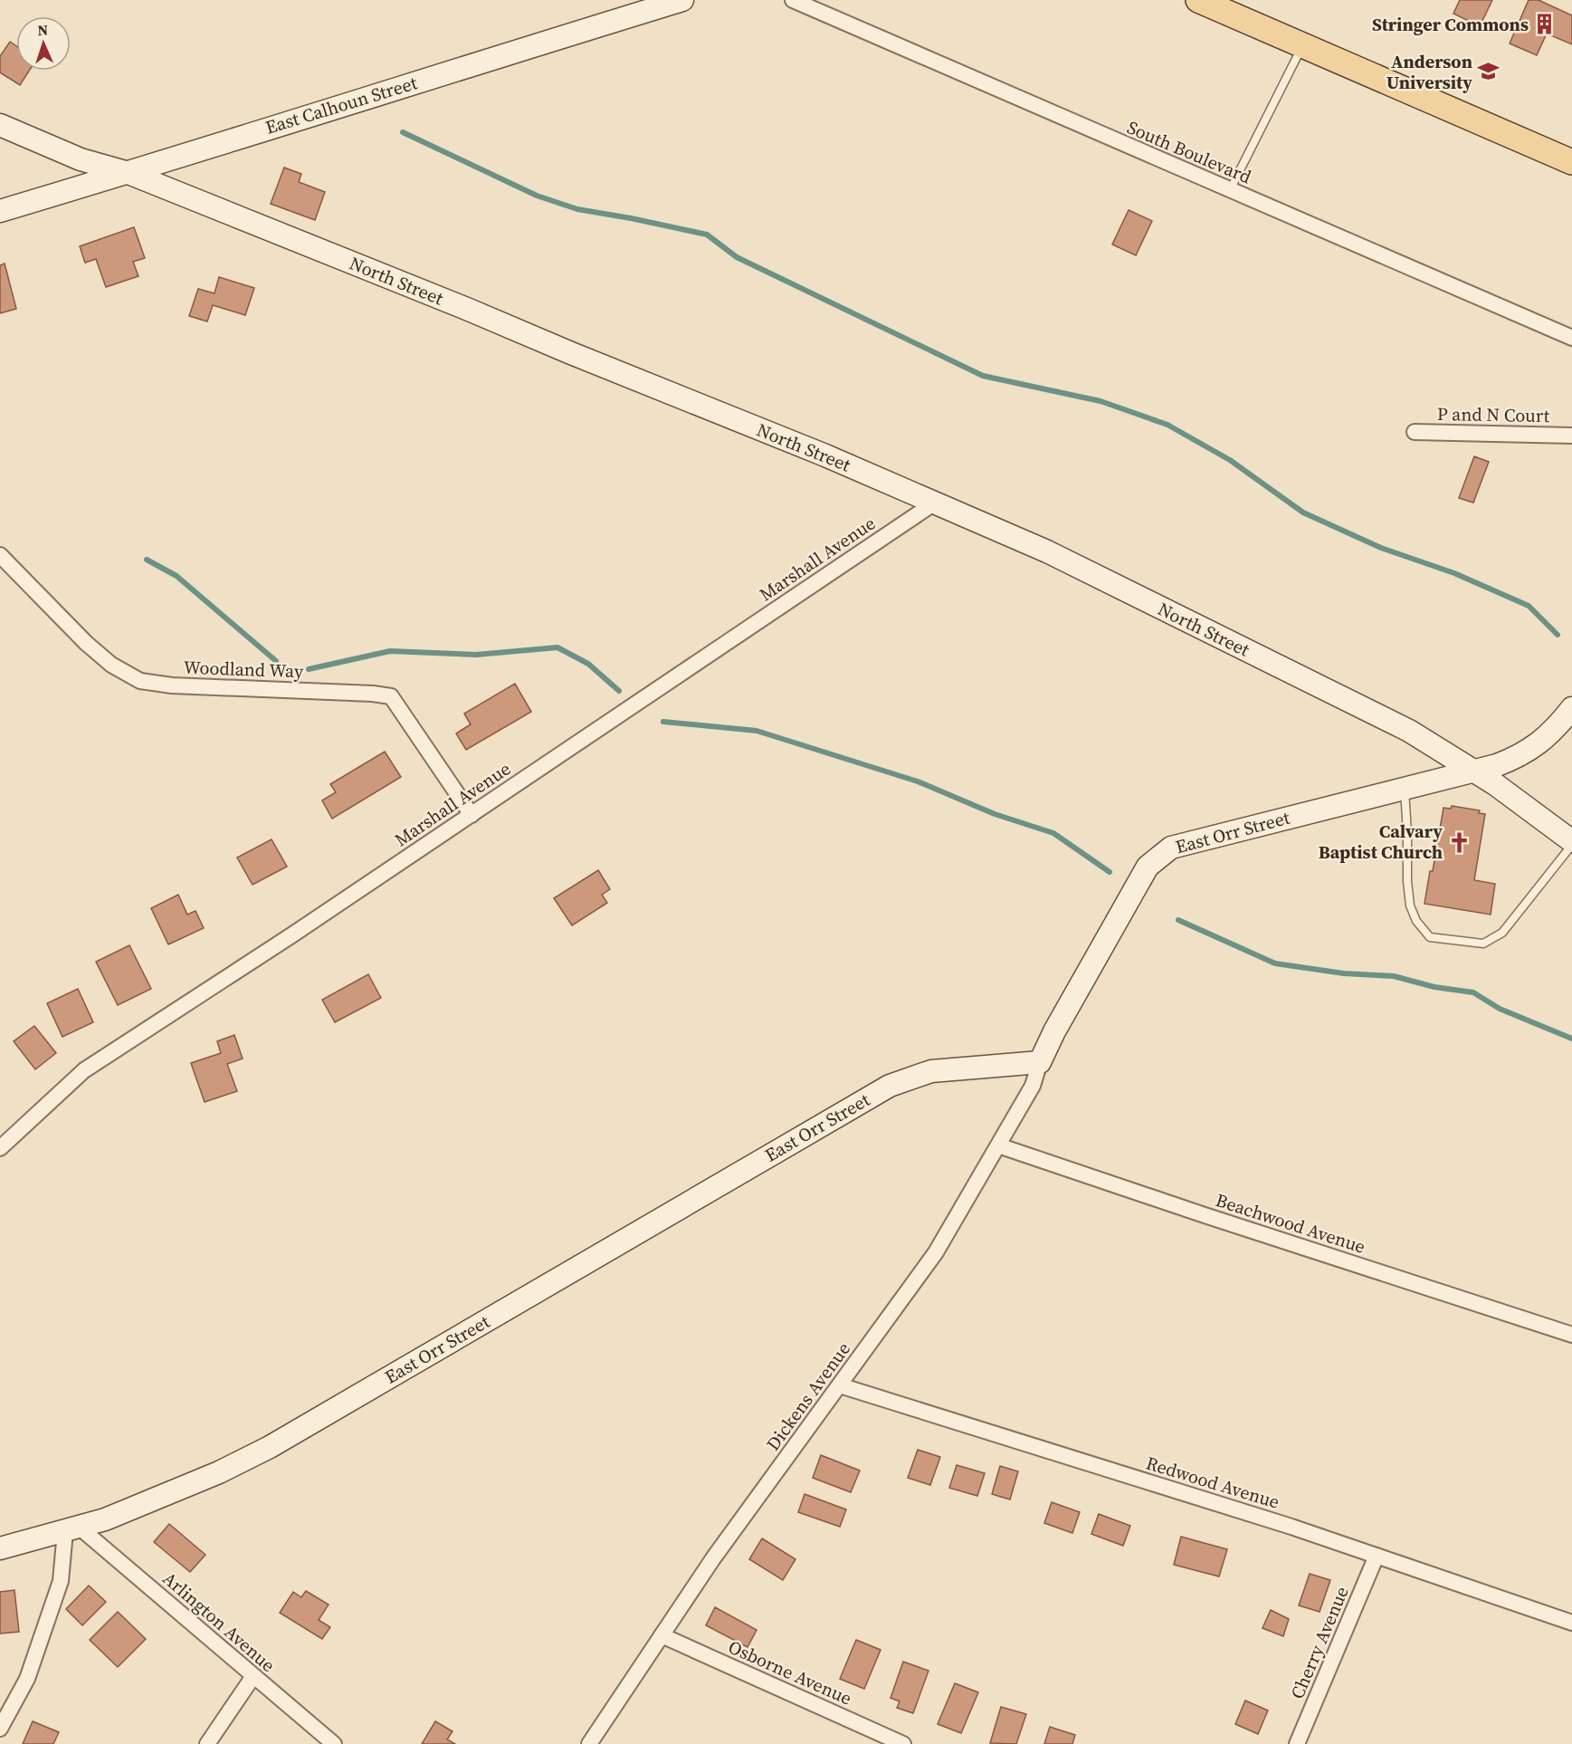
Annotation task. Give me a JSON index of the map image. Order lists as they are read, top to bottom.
{
  "streets": {
    "street": [
      "East Calhoun Street",
      "South Boulevard",
      "North Street",
      "P and N Court",
      "Marshall Avenue",
      "Woodland Way",
      "East Orr Street",
      "Beachwood Avenue",
      "Dickens Avenue",
      "Redwood Avenue",
      "Arlington Avenue",
      "Cherry Avenue",
      "Osborne Avenue"
    ]
  },
  "crossings": [
    ["East Calhoun Street", "North Street"],
    ["North Street", "Marshall Avenue"],
    ["North Street", "East Orr Street"],
    ["Marshall Avenue", "Woodland Way"],
    ["East Orr Street", "Dickens Avenue"],
    ["East Orr Street", "Arlington Avenue"],
    ["Beachwood Avenue", "Dickens Avenue"],
    ["Dickens Avenue", "Redwood Avenue"],
    ["Dickens Avenue", "Osborne Avenue"],
    ["Redwood Avenue", "Cherry Avenue"]
  ],
  "places": {
    "building": ["Stringer Commons"],
    "school or university": ["Anderson University"],
    "church": ["Calvary Baptist Church"]
  },
  "north": "top"
}
